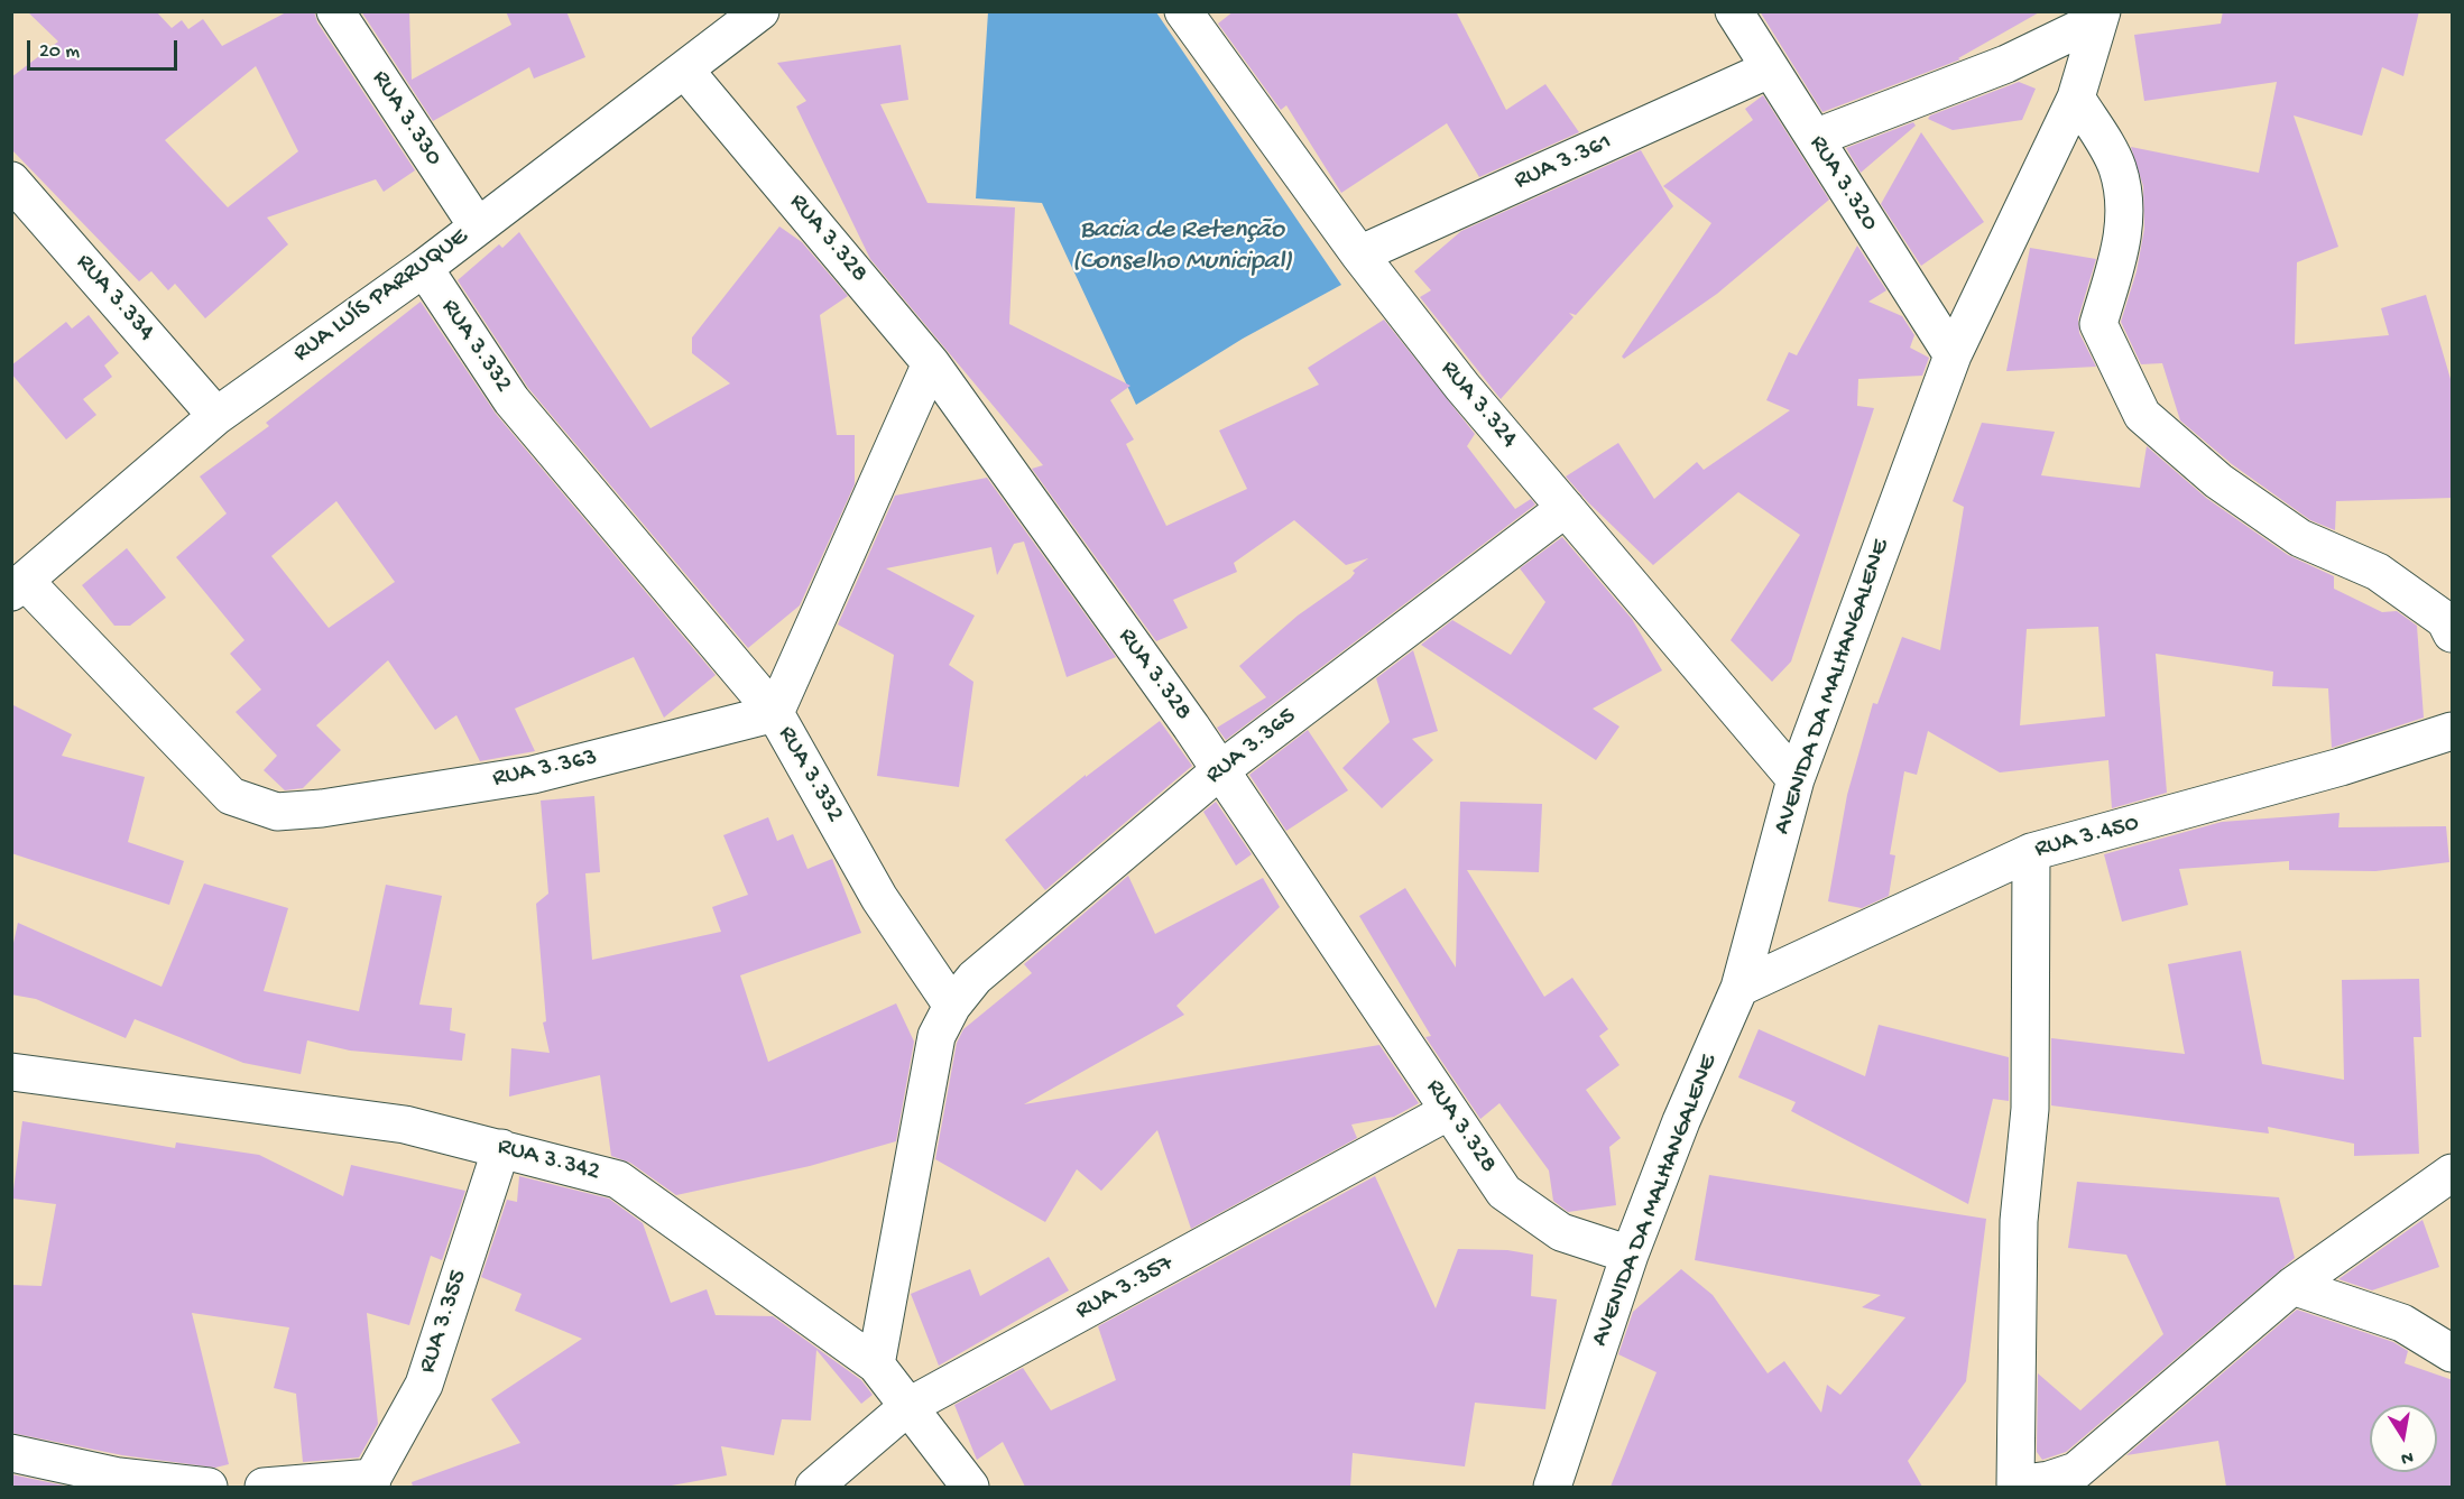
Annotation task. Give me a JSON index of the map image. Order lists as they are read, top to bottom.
{
  "streets": {
    "street": [
      "RUA 3.330",
      "RUA 3.361",
      "RUA 3.320",
      "RUA 3.328",
      "RUA LUÍS PARRUQUE",
      "RUA 3.334",
      "RUA 3.332",
      "RUA 3.324",
      "AVENIDA DA MALHANGALENE",
      "RUA 3.365",
      "RUA 3.363",
      "RUA 3.450",
      "RUA 3.342",
      "RUA 3.357",
      "RUA 3.355"
    ]
  },
  "crossings": [
    ["RUA 3.330", "RUA LUÍS PARRUQUE"],
    ["RUA 3.361", "RUA 3.320"],
    ["RUA 3.361", "RUA 3.324"],
    ["RUA 3.320", "AVENIDA DA MALHANGALENE"],
    ["RUA 3.328", "RUA LUÍS PARRUQUE"],
    ["RUA 3.328", "AVENIDA DA MALHANGALENE"],
    ["RUA 3.328", "RUA 3.365"],
    ["RUA 3.328", "RUA 3.357"],
    ["RUA LUÍS PARRUQUE", "RUA 3.334"],
    ["RUA LUÍS PARRUQUE", "RUA 3.332"],
    ["RUA LUÍS PARRUQUE", "RUA 3.363"],
    ["RUA 3.332", "RUA 3.365"],
    ["RUA 3.332", "RUA 3.363"],
    ["RUA 3.324", "AVENIDA DA MALHANGALENE"],
    ["RUA 3.324", "RUA 3.365"],
    ["AVENIDA DA MALHANGALENE", "RUA 3.450"],
    ["RUA 3.342", "RUA 3.357"],
    ["RUA 3.342", "RUA 3.355"]
  ],
  "water": ["Bacia de Retenção (Conselho Municipal)"],
  "scale_bar": "20 m",
  "north": "bottom"
}
